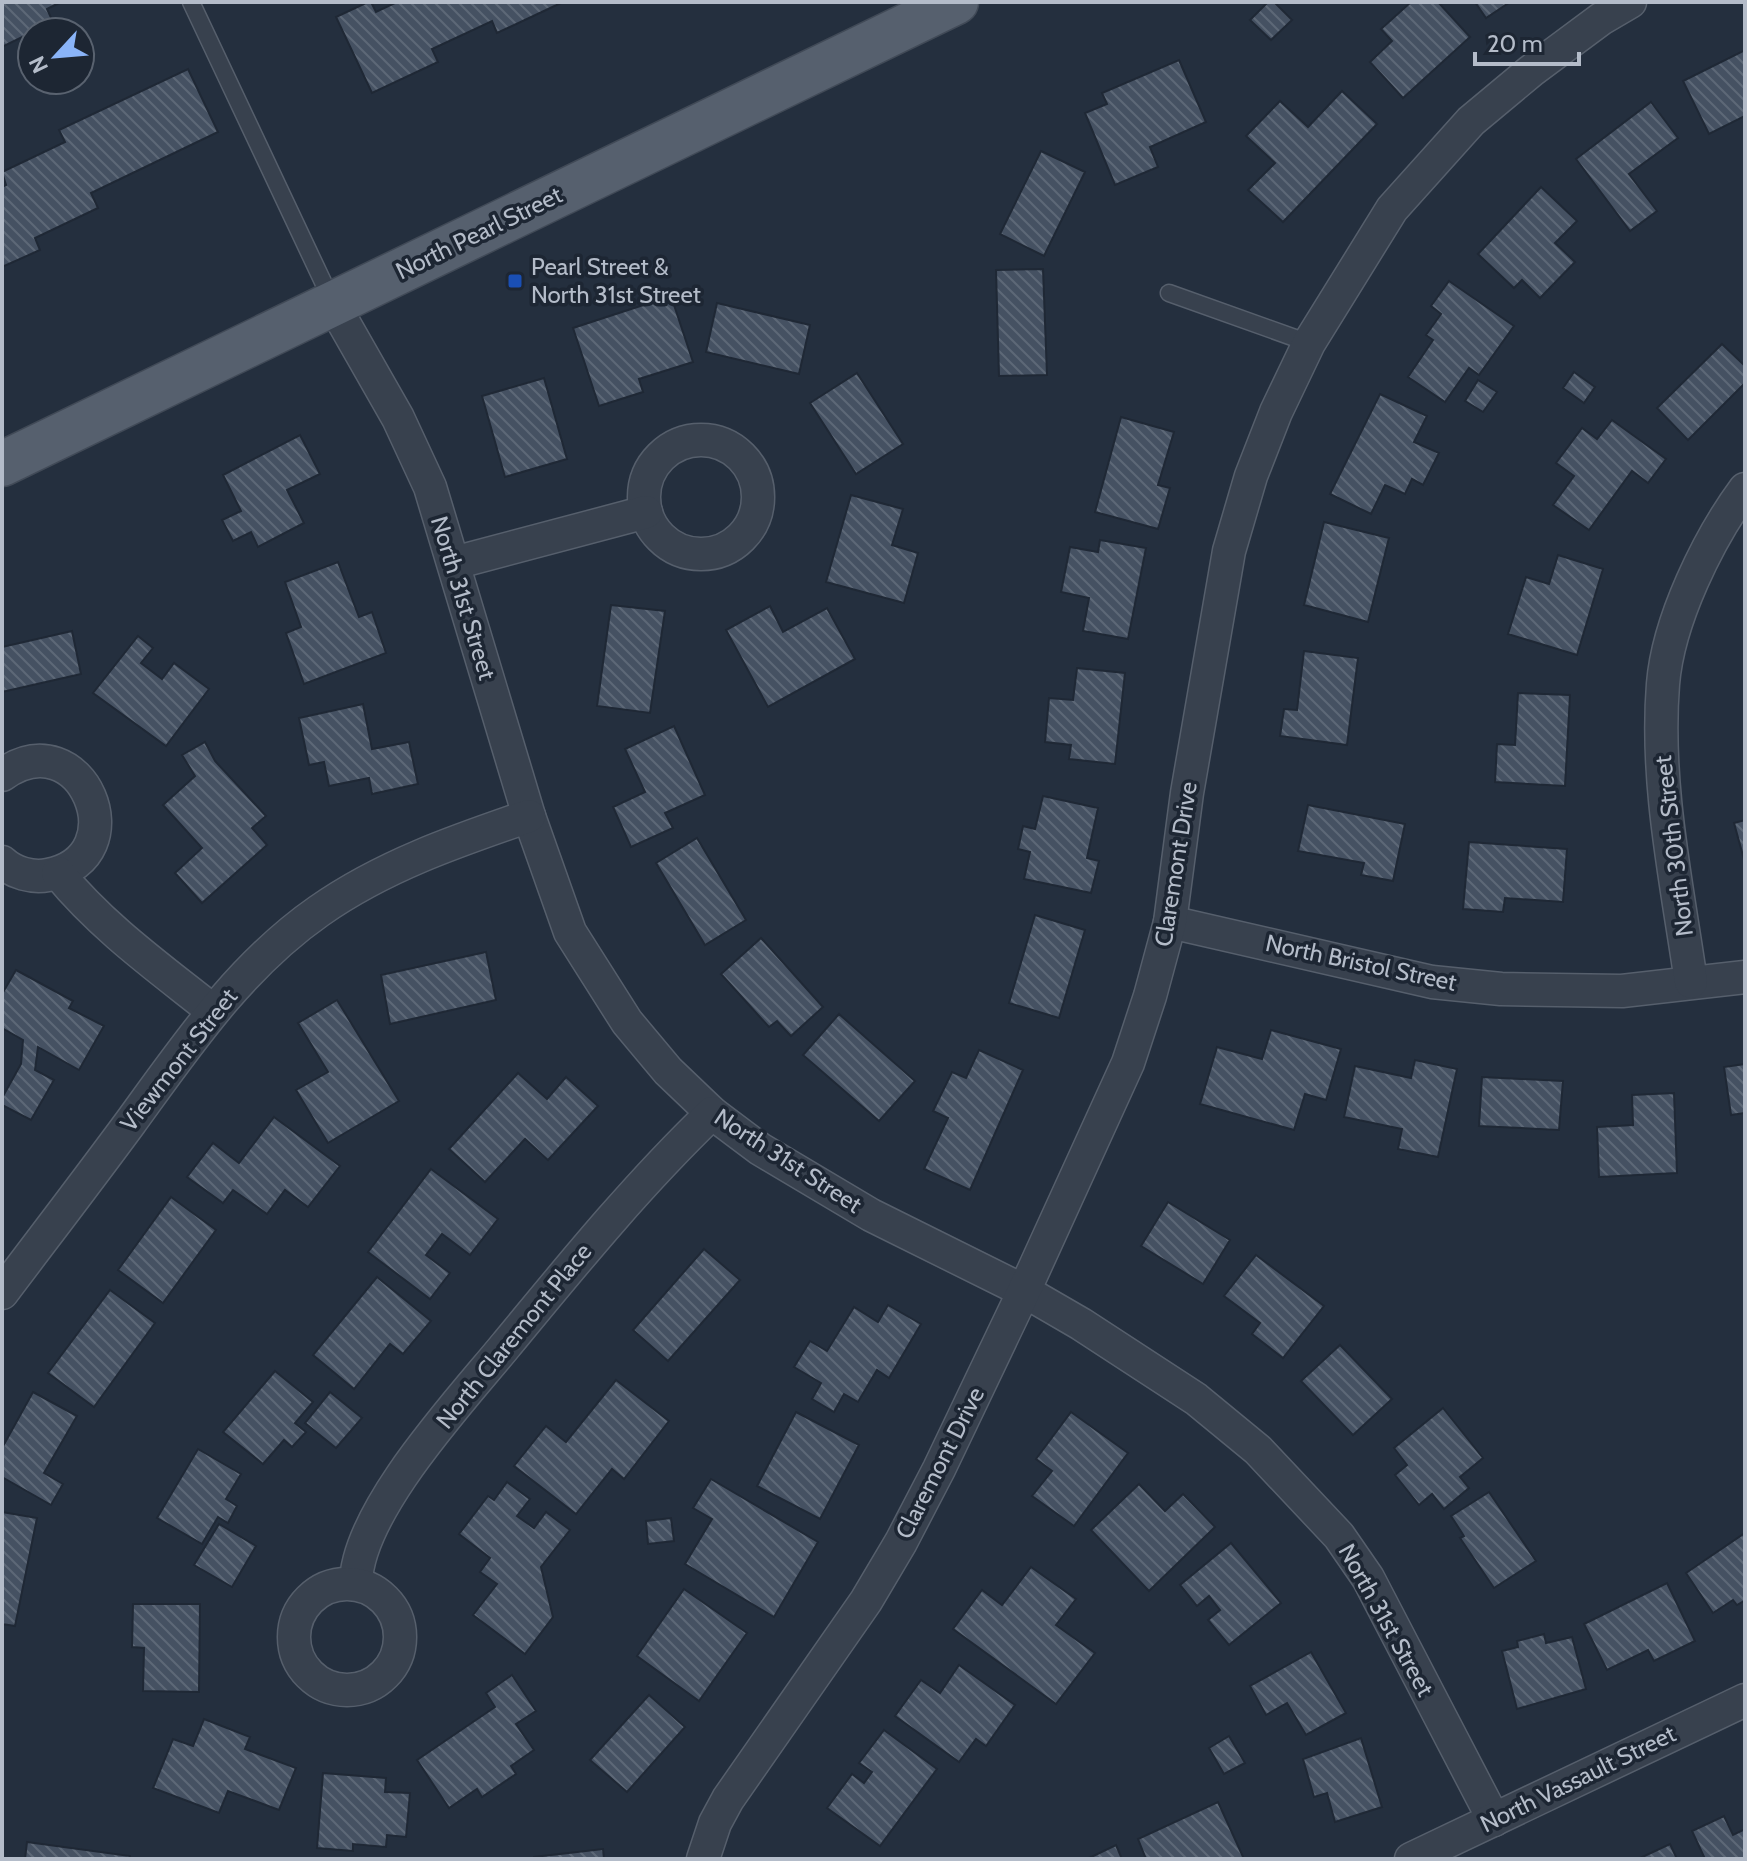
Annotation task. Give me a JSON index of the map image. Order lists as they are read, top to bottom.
{
  "streets": {
    "main road": ["North Pearl Street"],
    "street": [
      "North 31st Street",
      "North 30th Street",
      "Claremont Drive",
      "North Bristol Street",
      "Viewmont Street",
      "North Claremont Place",
      "North Vassault Street"
    ]
  },
  "crossings": [
    ["North Pearl Street", "North 31st Street"],
    ["North 31st Street", "Claremont Drive"],
    ["North 31st Street", "Viewmont Street"],
    ["North 31st Street", "North Claremont Place"],
    ["North 31st Street", "North Vassault Street"],
    ["North 30th Street", "North Bristol Street"],
    ["Claremont Drive", "North Bristol Street"]
  ],
  "places": {
    "transit": ["Pearl Street & North 31st Street"]
  },
  "scale_bar": "20 m",
  "north": "bottom left"
}
